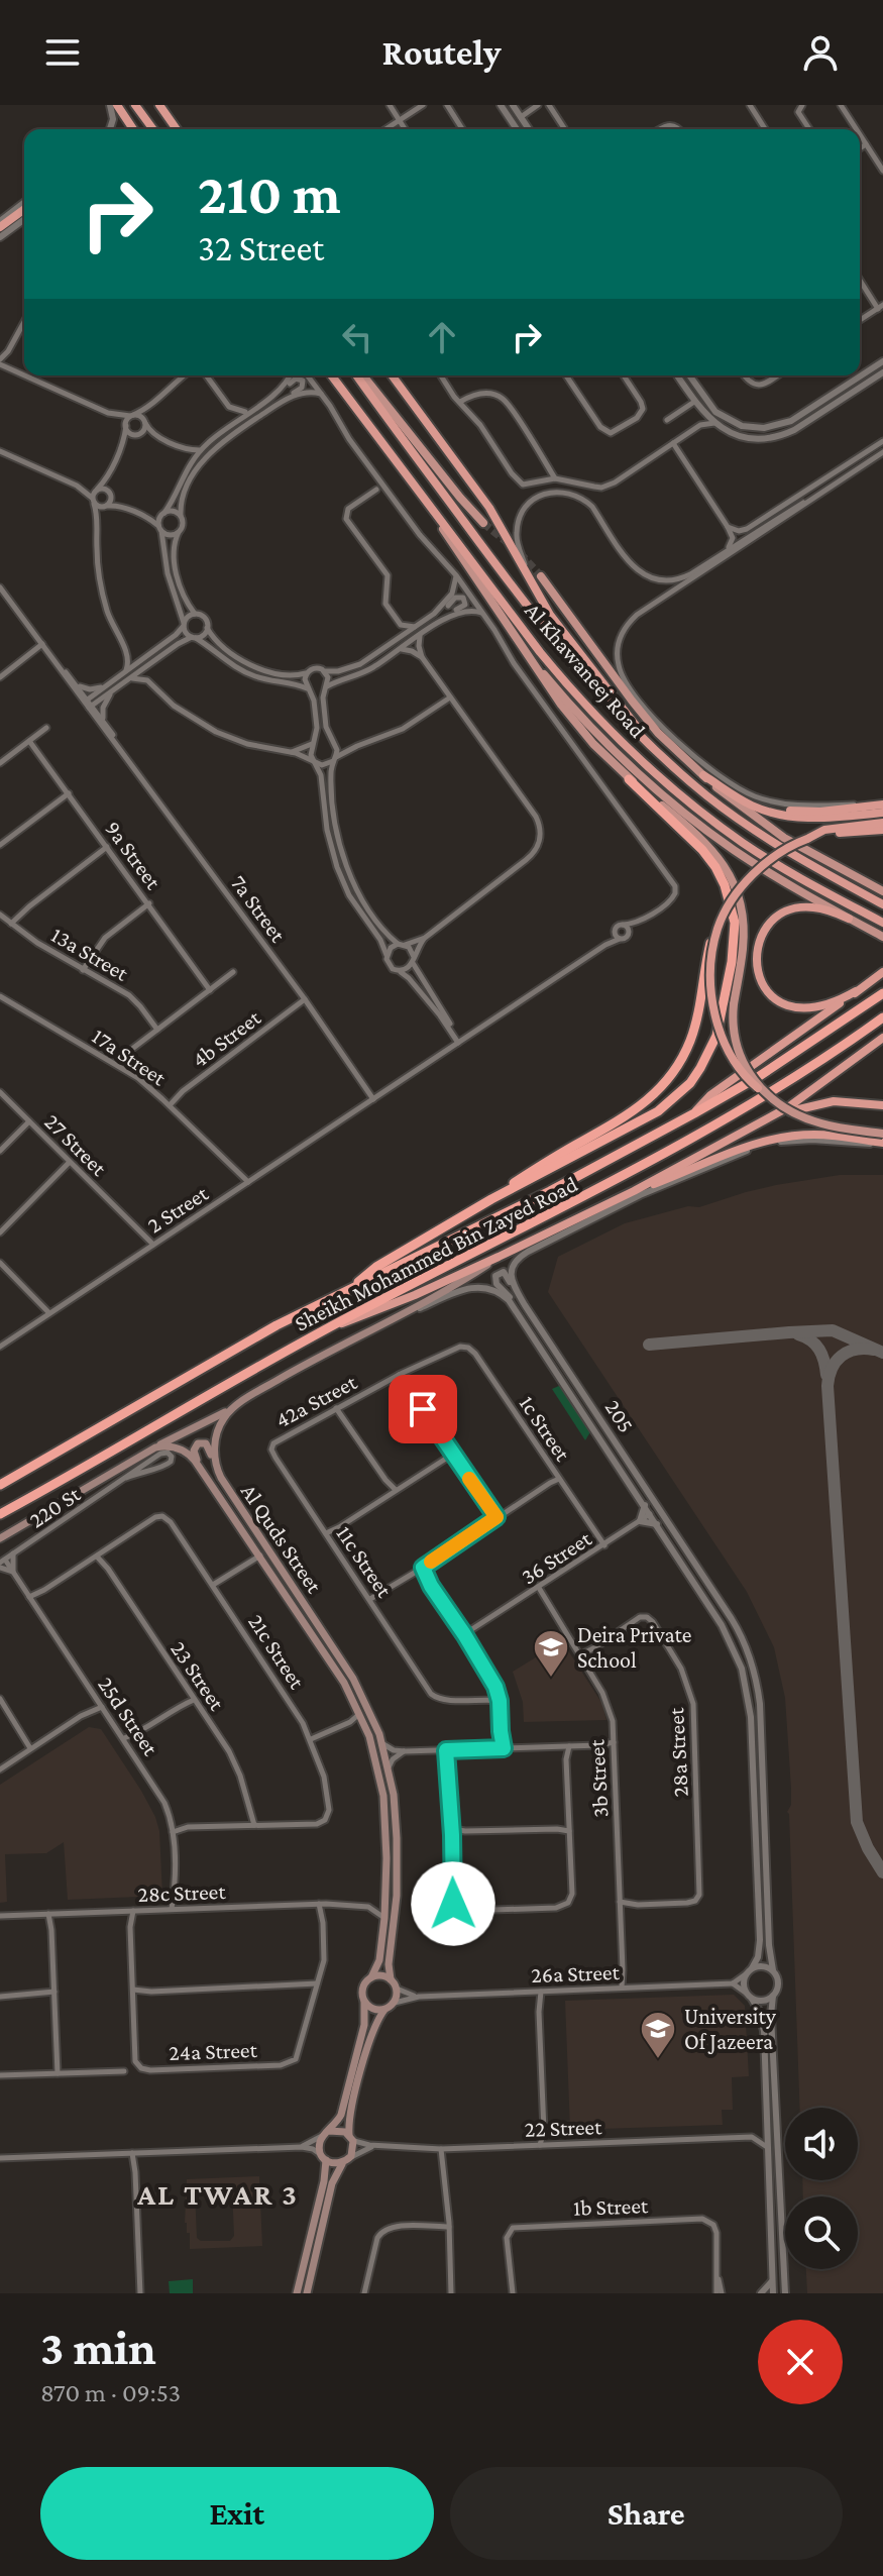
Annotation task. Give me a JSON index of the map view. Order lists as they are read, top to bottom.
{
  "streets": {
    "highway": ["Al Khawaneej Road", "Sheikh Mohammed Bin Zayed Road"],
    "main road": ["Al Quds Street"],
    "street": [
      "9a Street",
      "7a Street",
      "13a Street",
      "4b Street",
      "17a Street",
      "27 Street",
      "2 Street",
      "42a Street",
      "205",
      "1c Street",
      "220 St",
      "36 Street",
      "11c Street",
      "21c Street",
      "23 Street",
      "25d Street",
      "28a Street",
      "3b Street",
      "28c Street",
      "26a Street",
      "24a Street",
      "22 Street",
      "1b Street"
    ]
  },
  "crossings": [
    ["7a Street", "4b Street"],
    ["7a Street", "2 Street"],
    ["4b Street", "17a Street"],
    ["17a Street", "2 Street"],
    ["27 Street", "2 Street"],
    ["42a Street", "1c Street"],
    ["42a Street", "11c Street"],
    ["205", "Al Quds Street"],
    ["205", "36 Street"],
    ["1c Street", "36 Street"],
    ["Al Quds Street", "28c Street"],
    ["Al Quds Street", "26a Street"],
    ["36 Street", "3b Street"],
    ["21c Street", "23 Street"],
    ["25d Street", "28c Street"],
    ["28a Street", "3b Street"],
    ["3b Street", "26a Street"]
  ],
  "districts": ["AL TWAR 3"],
  "places": {
    "school or university": ["Deira Private School", "University Of Jazeera"]
  },
  "page": {
    "header": "Routely",
    "turn": ["210 m", "32 Street"],
    "heading": ["3 min", "870 m · 09:53"],
    "buttons": ["Exit", "Share"]
  }
}
